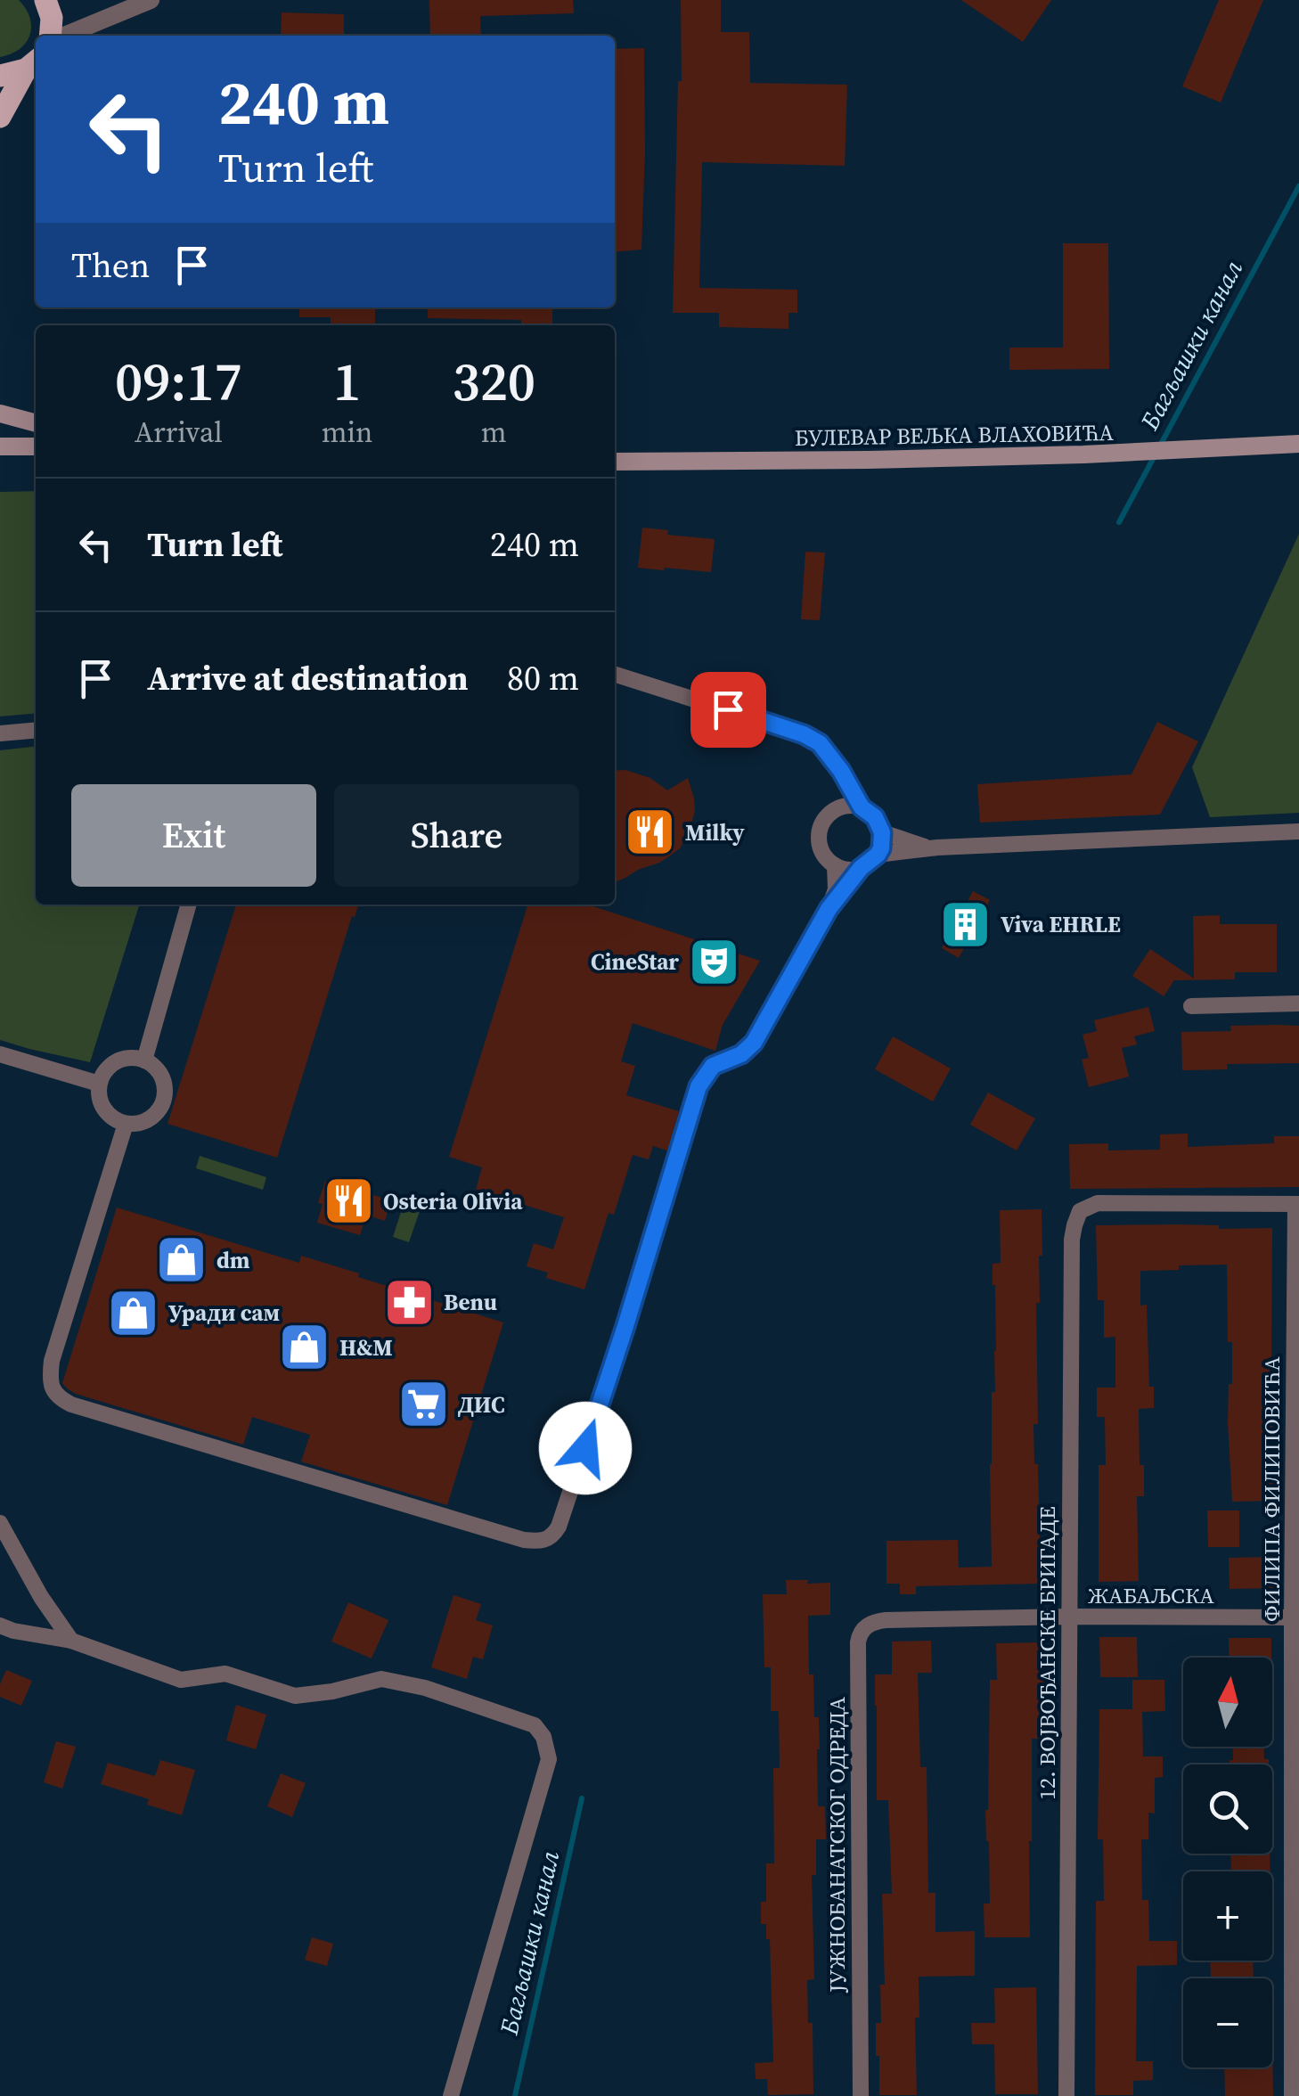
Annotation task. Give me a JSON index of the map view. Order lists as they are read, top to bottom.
{
  "streets": {
    "main road": ["БУЛЕВАР ВЕЉКА ВЛАХОВИЋА"],
    "street": [
      "ФИЛИПА ФИЛИПОВИЋА",
      "ЖАБАЉСКА",
      "12. ВОЈВОЂАНСКЕ БРИГАДЕ",
      "ЈУЖНОБАНАТСКОГ ОДРЕДА"
    ]
  },
  "crossings": [
    ["ФИЛИПА ФИЛИПОВИЋА", "ЖАБАЉСКА"],
    ["ФИЛИПА ФИЛИПОВИЋА", "12. ВОЈВОЂАНСКЕ БРИГАДЕ"],
    ["ЖАБАЉСКА", "12. ВОЈВОЂАНСКЕ БРИГАДЕ"],
    ["ЖАБАЉСКА", "ЈУЖНОБАНАТСКОГ ОДРЕДА"]
  ],
  "water": ["Багљашки канал"],
  "places": {
    "restaurant": ["Milky", "Osteria Olivia"],
    "building": ["Viva EHRLE"],
    "theatre": ["CineStar"],
    "shop": ["dm", "Уради сам", "H&M"],
    "pharmacy": ["Benu"],
    "supermarket": ["ДИС"]
  },
  "north": "top",
  "page": {
    "turn": ["240 m", "Turn left"],
    "then": "Then",
    "eta": [
      "09:17",
      "Arrival",
      "1",
      "min",
      "320",
      "m"
    ],
    "list": [
      {
        "name": "Turn left",
        "value": "240 m"
      },
      {
        "name": "Arrive at destination",
        "value": "80 m"
      }
    ],
    "buttons": ["Exit", "Share"],
    "map_buttons": ["+", "−"]
  }
}
